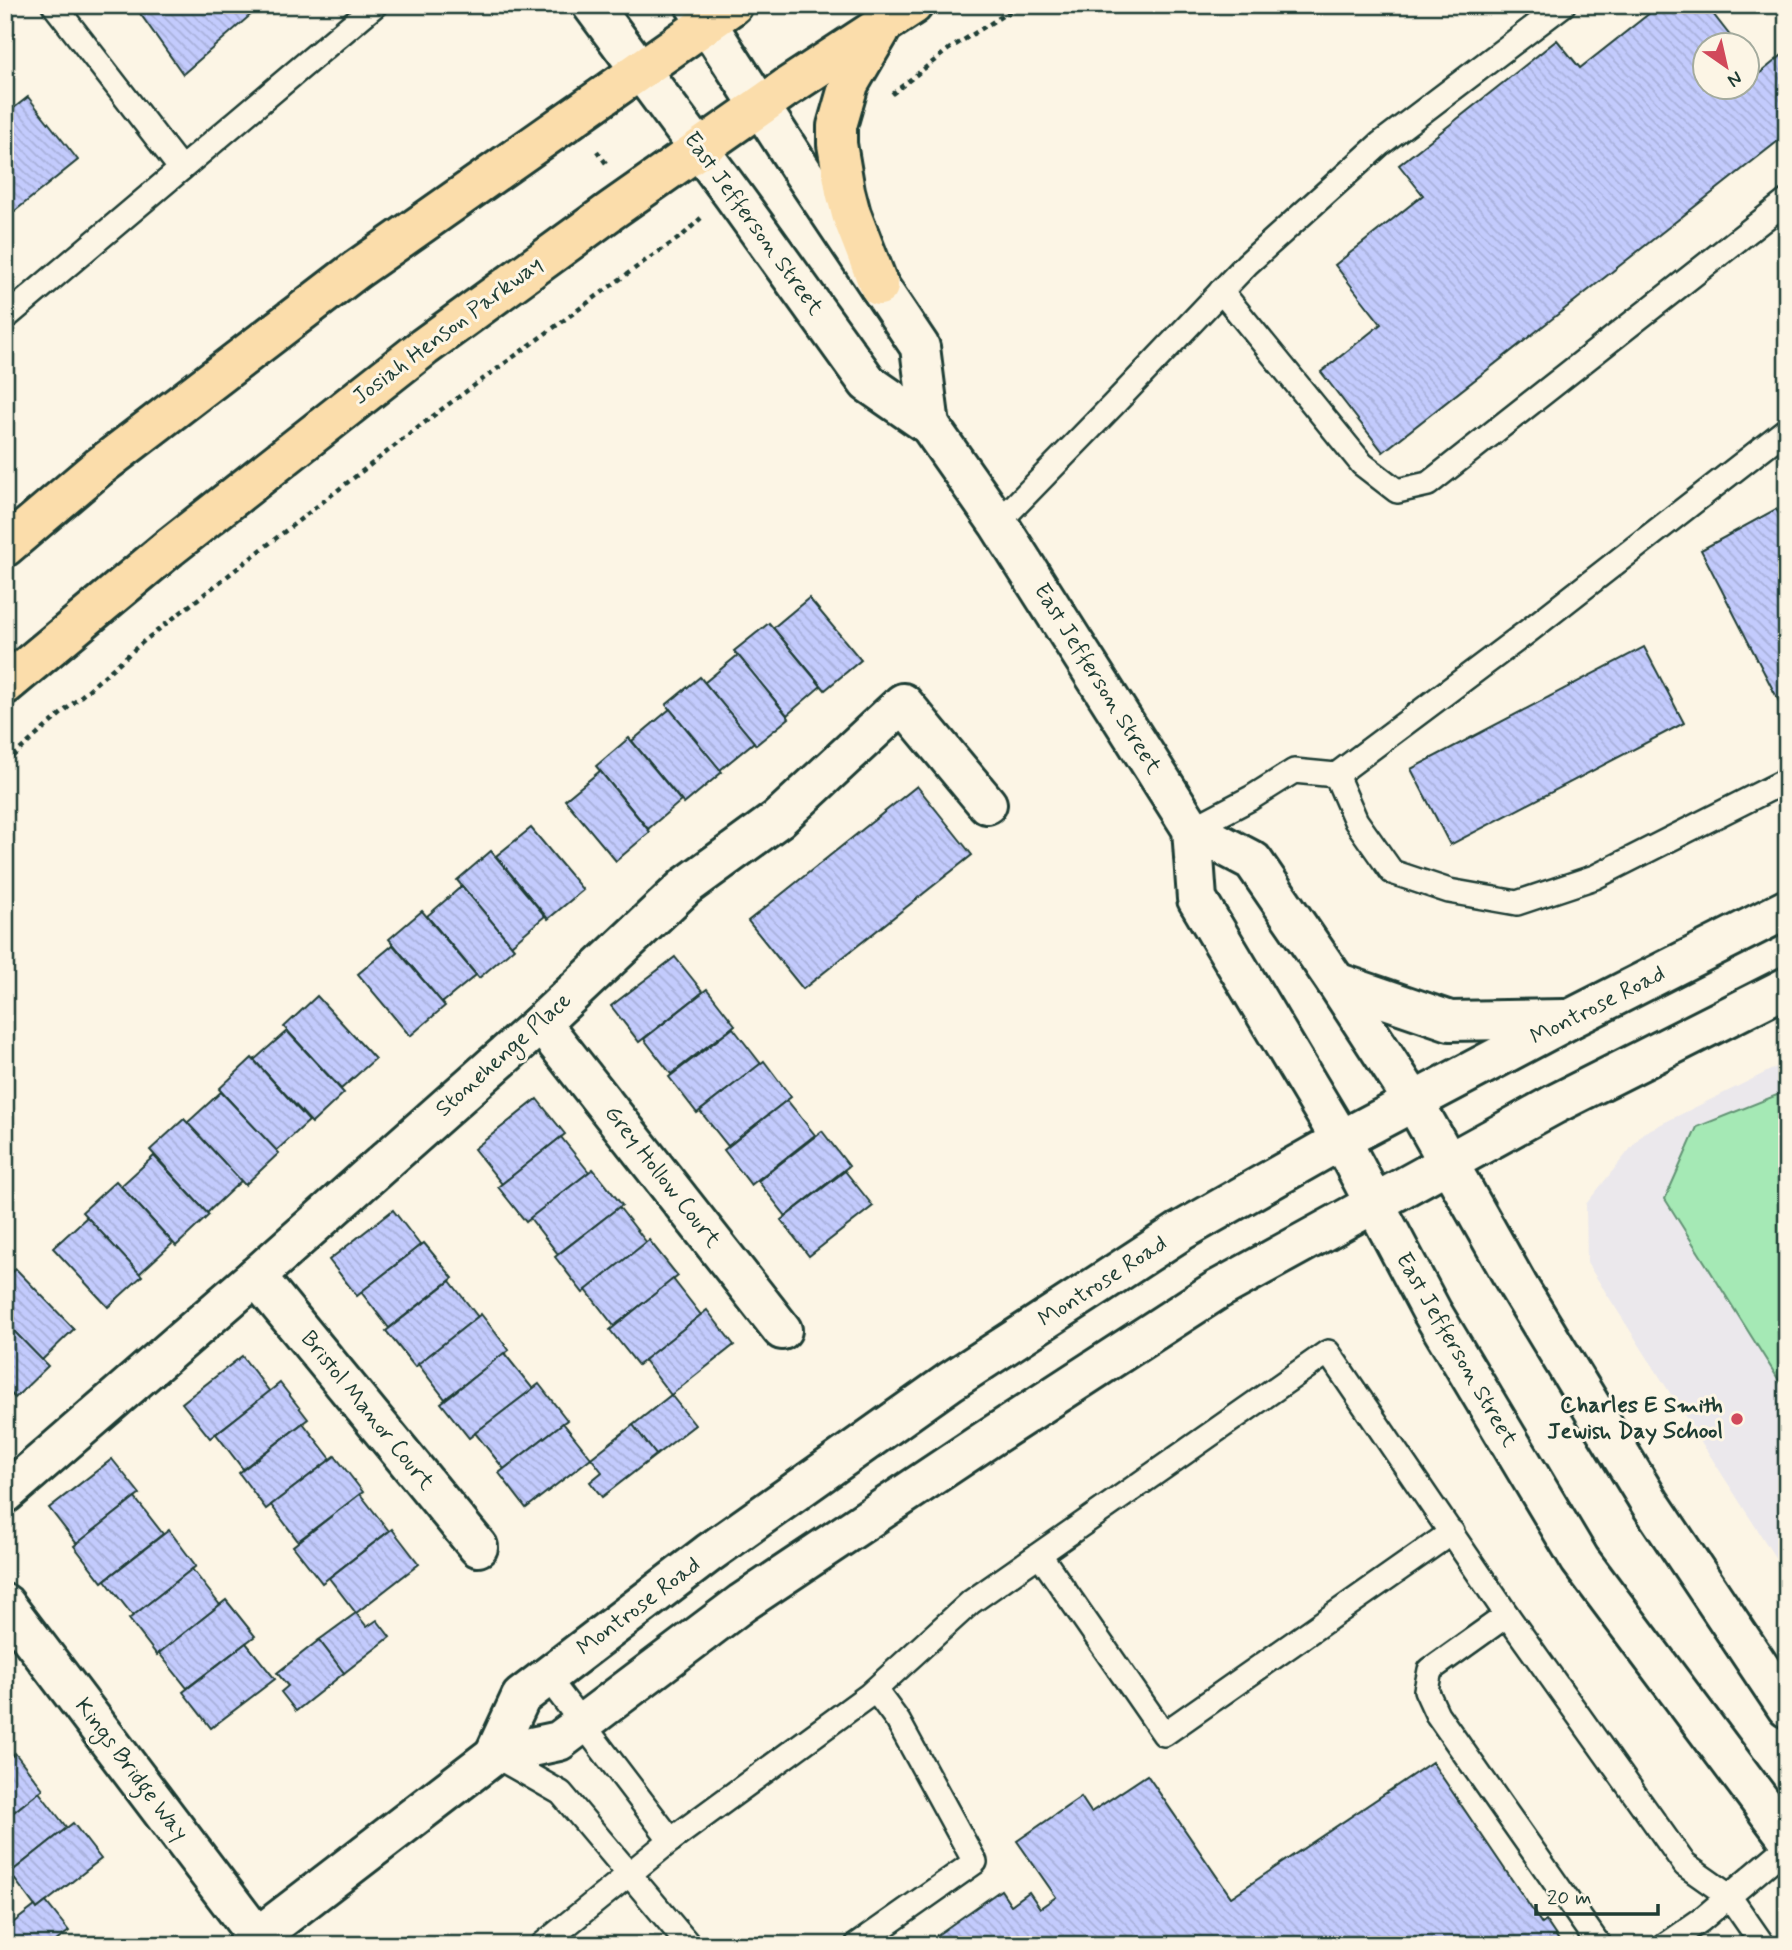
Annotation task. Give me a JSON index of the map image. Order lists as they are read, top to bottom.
{
  "streets": {
    "main road": ["Josiah Henson Parkway"],
    "street": [
      "East Jefferson Street",
      "Montrose Road",
      "Stonehenge Place",
      "Grey Hollow Court",
      "Bristol Manor Court",
      "Kings Bridge Way"
    ]
  },
  "crossings": [
    ["East Jefferson Street", "Josiah Henson Parkway"],
    ["East Jefferson Street", "Montrose Road"],
    ["Montrose Road", "Kings Bridge Way"],
    ["Stonehenge Place", "Grey Hollow Court"],
    ["Stonehenge Place", "Bristol Manor Court"]
  ],
  "places": ["Charles E Smith Jewish Day School"],
  "scale_bar": "20 m",
  "north": "bottom right"
}
